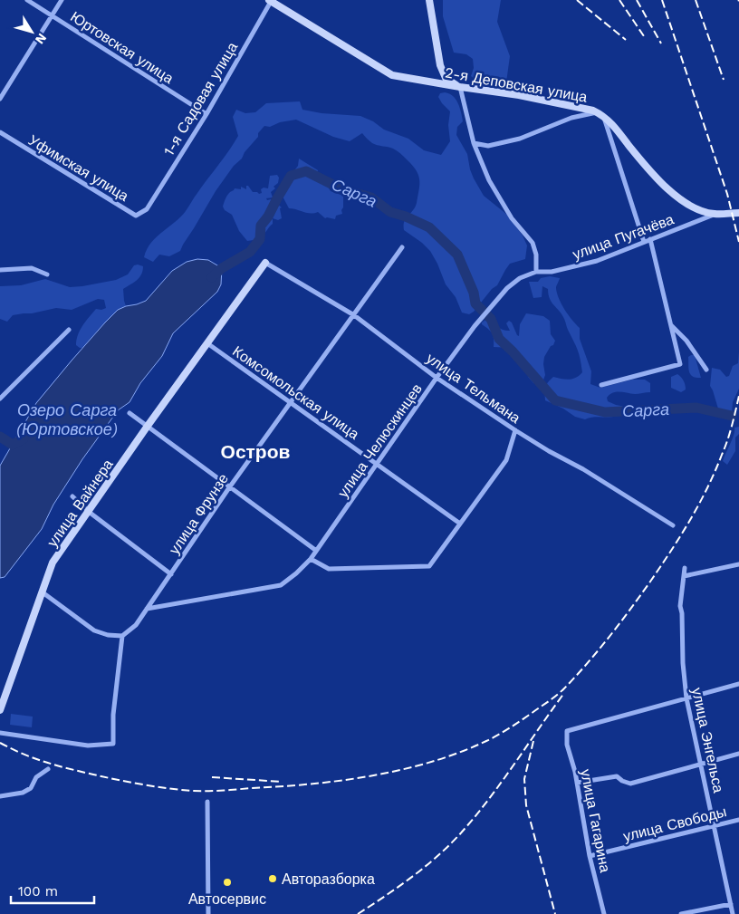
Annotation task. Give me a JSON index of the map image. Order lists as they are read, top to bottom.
{
  "streets": {
    "street": [
      "Юртовская улица",
      "2-я Деповская улица",
      "1-я Садовая улица",
      "Уфимская улица",
      "улица Пугачёва",
      "улица Тельмана",
      "Комсомольская улица",
      "улица Челюскинцев",
      "улица Вайнера",
      "улица Фрунзе",
      "улица Энгельса",
      "улица Гагарина",
      "улица Свободы"
    ]
  },
  "crossings": [
    ["Юртовская улица", "1-я Садовая улица"],
    ["2-я Деповская улица", "1-я Садовая улица"],
    ["2-я Деповская улица", "улица Пугачёва"],
    ["1-я Садовая улица", "Уфимская улица"],
    ["улица Пугачёва", "улица Челюскинцев"],
    ["улица Тельмана", "улица Челюскинцев"],
    ["улица Тельмана", "улица Вайнера"],
    ["улица Тельмана", "улица Фрунзе"],
    ["Комсомольская улица", "улица Челюскинцев"],
    ["Комсомольская улица", "улица Вайнера"],
    ["Комсомольская улица", "улица Фрунзе"],
    ["улица Челюскинцев", "улица Фрунзе"],
    ["улица Энгельса", "улица Гагарина"],
    ["улица Энгельса", "улица Свободы"],
    ["улица Гагарина", "улица Свободы"]
  ],
  "districts": ["Остров"],
  "water": ["Сарга", "Озеро Сарга (Юртовское)"],
  "places": ["Авторазборка", "Автосервис"],
  "scale_bar": "100 m",
  "north": "bottom right"
}
